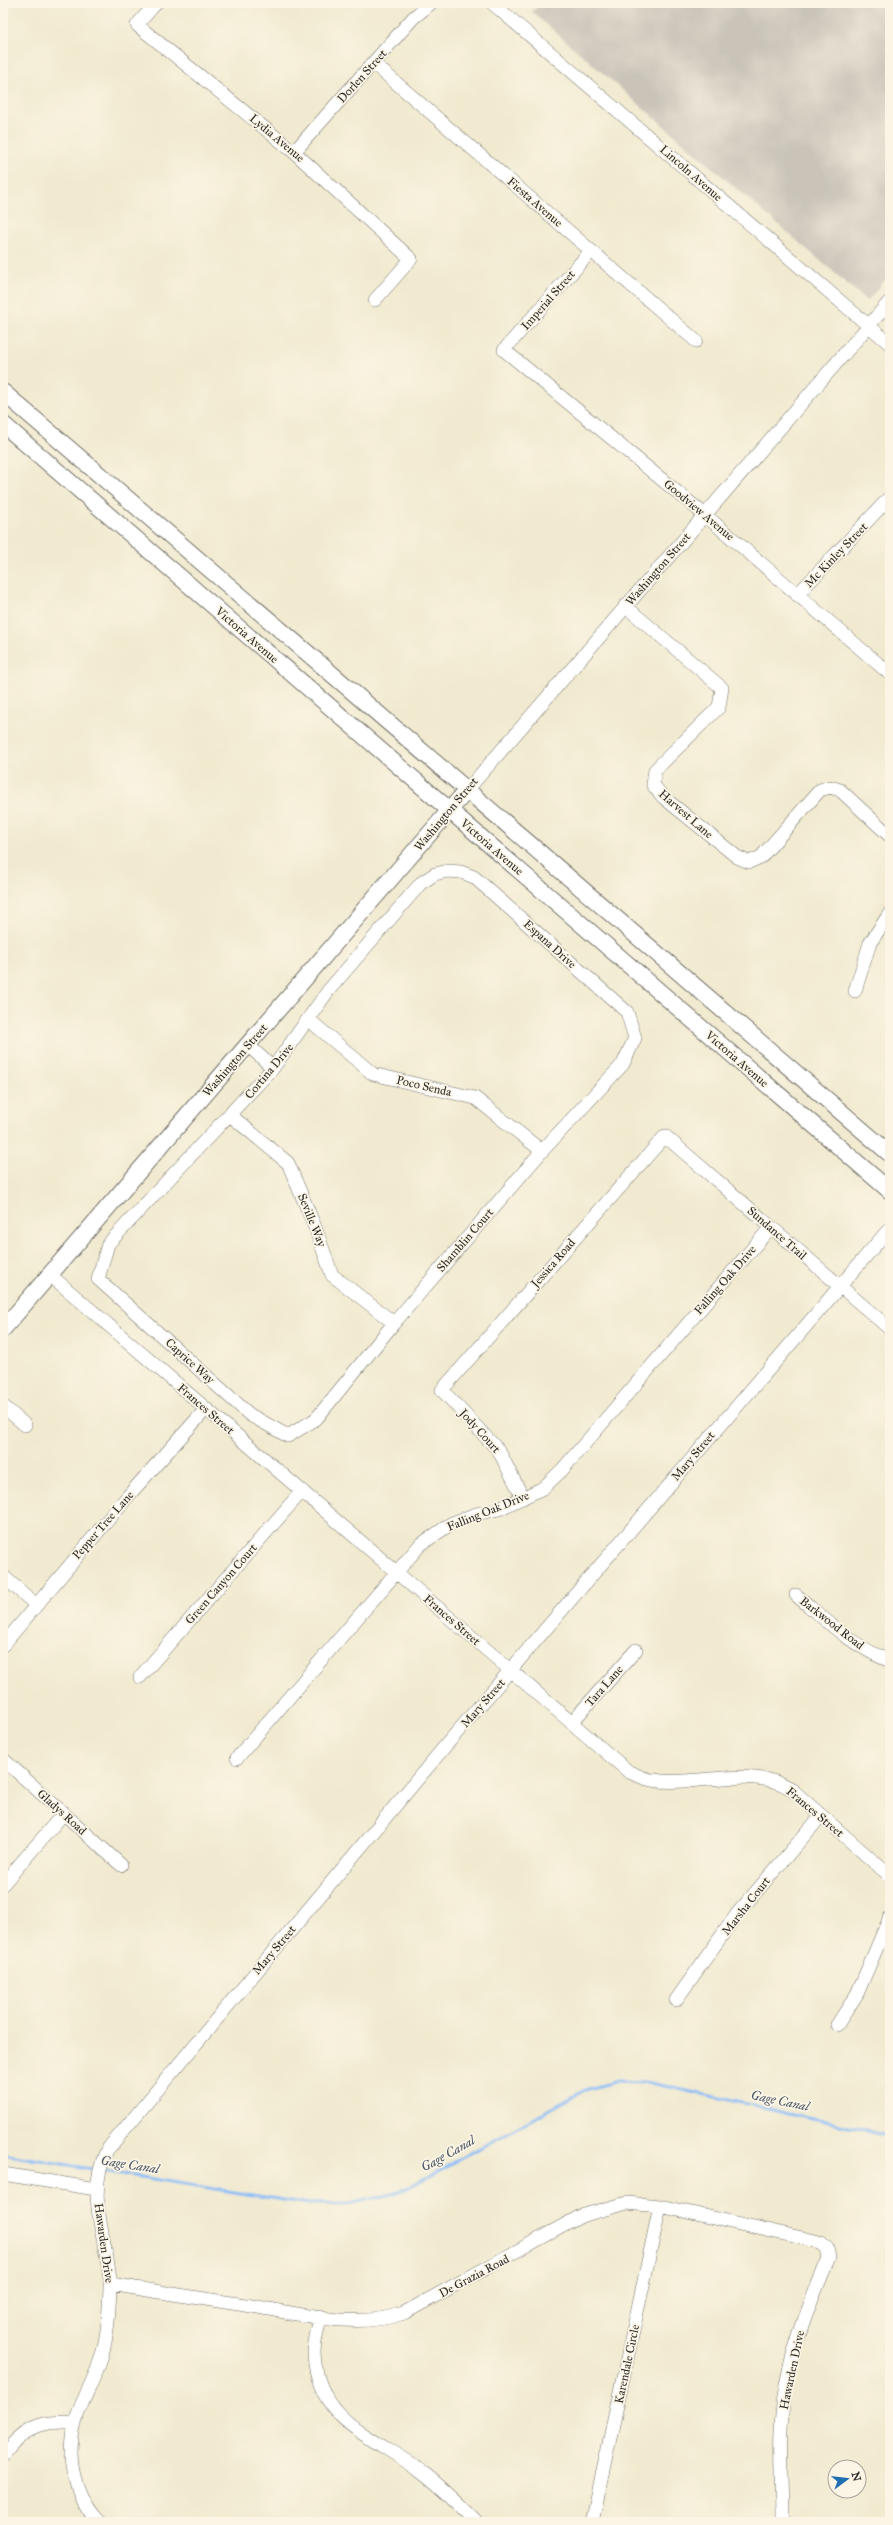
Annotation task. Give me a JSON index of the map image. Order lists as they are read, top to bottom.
{
  "streets": {
    "main road": ["Washington Street", "Victoria Avenue"],
    "street": [
      "Dorlen Street",
      "Lydia Avenue",
      "Lincoln Avenue",
      "Fiesta Avenue",
      "Imperial Street",
      "Goodview Avenue",
      "Mc Kinley Street",
      "Harvest Lane",
      "Espana Drive",
      "Cortina Drive",
      "Poco Senda",
      "Seville Way",
      "Sundance Trail",
      "Shamblin Court",
      "Jessica Road",
      "Falling Oak Drive",
      "Caprice Way",
      "Frances Street",
      "Jody Court",
      "Mary Street",
      "Pepper Tree Lane",
      "Green Canyon Court",
      "Barkwood Road",
      "Tara Lane",
      "Gladys Road",
      "Marsha Court",
      "Hawarden Drive",
      "De Grazia Road",
      "Karendale Circle"
    ]
  },
  "crossings": [
    ["Dorlen Street", "Lydia Avenue"],
    ["Dorlen Street", "Fiesta Avenue"],
    ["Lincoln Avenue", "Washington Street"],
    ["Fiesta Avenue", "Imperial Street"],
    ["Imperial Street", "Goodview Avenue"],
    ["Goodview Avenue", "Mc Kinley Street"],
    ["Goodview Avenue", "Washington Street"],
    ["Washington Street", "Victoria Avenue"],
    ["Washington Street", "Harvest Lane"],
    ["Washington Street", "Frances Street"],
    ["Espana Drive", "Cortina Drive"],
    ["Espana Drive", "Shamblin Court"],
    ["Cortina Drive", "Poco Senda"],
    ["Cortina Drive", "Seville Way"],
    ["Cortina Drive", "Caprice Way"],
    ["Poco Senda", "Shamblin Court"],
    ["Seville Way", "Shamblin Court"],
    ["Sundance Trail", "Jessica Road"],
    ["Sundance Trail", "Falling Oak Drive"],
    ["Sundance Trail", "Mary Street"],
    ["Shamblin Court", "Caprice Way"],
    ["Jessica Road", "Jody Court"],
    ["Falling Oak Drive", "Frances Street"],
    ["Falling Oak Drive", "Jody Court"],
    ["Frances Street", "Mary Street"],
    ["Frances Street", "Pepper Tree Lane"],
    ["Frances Street", "Green Canyon Court"],
    ["Frances Street", "Tara Lane"],
    ["Frances Street", "Marsha Court"],
    ["Mary Street", "Hawarden Drive"],
    ["Hawarden Drive", "De Grazia Road"],
    ["De Grazia Road", "Karendale Circle"]
  ],
  "water": ["Gage Canal"],
  "north": "right"
}
